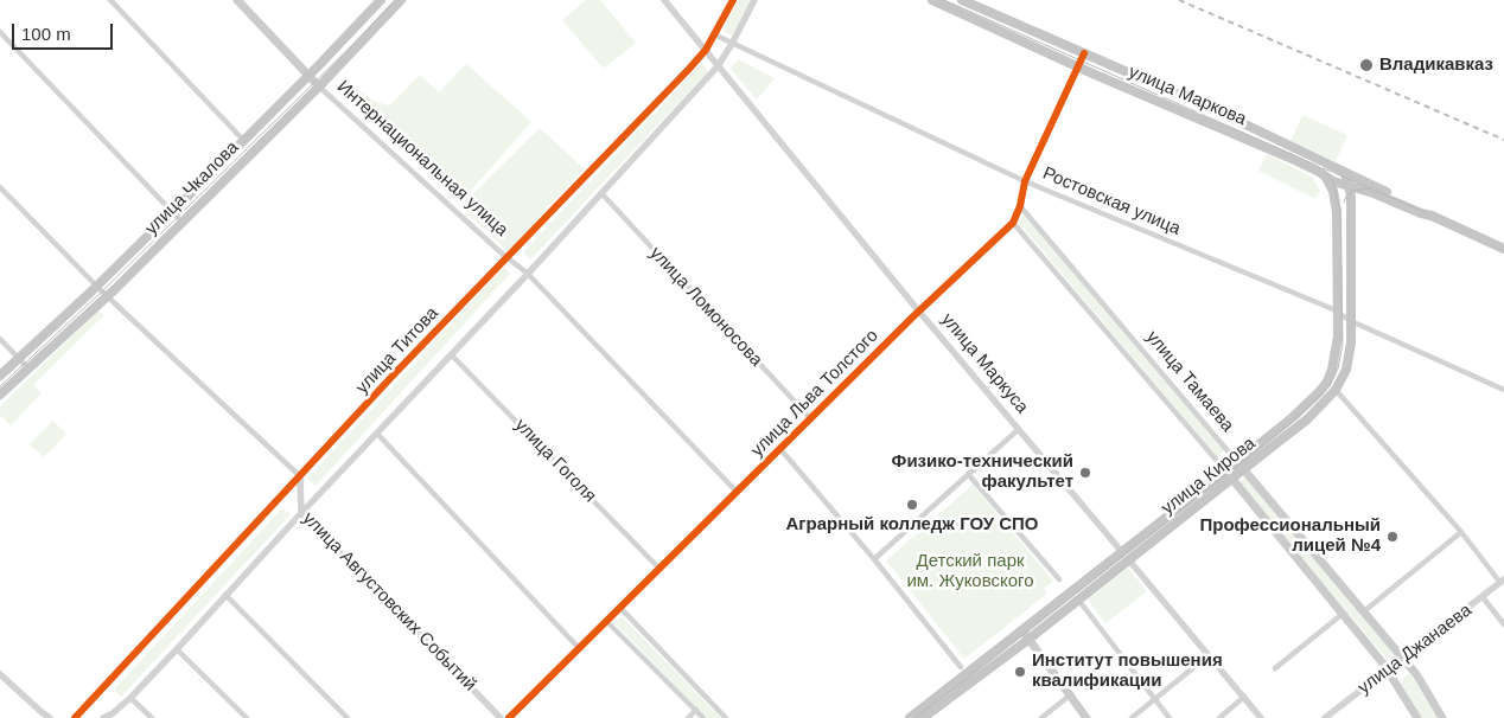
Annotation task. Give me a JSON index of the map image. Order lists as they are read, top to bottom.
{
  "streets": {
    "main road": [
      "улица Маркова",
      "Интернациональная улица",
      "улица Чкалова",
      "улица Тамаева",
      "улица Кирова"
    ],
    "street": [
      "Ростовская улица",
      "улица Ломоносова",
      "улица Титова",
      "улица Маркуса",
      "улица Льва Толстого",
      "улица Гоголя",
      "улица Августовских Событий",
      "улица Джанаева"
    ]
  },
  "crossings": [
    ["улица Маркова", "улица Льва Толстого"],
    ["улица Маркова", "улица Кирова"],
    ["Интернациональная улица", "улица Чкалова"],
    ["Интернациональная улица", "улица Титова"],
    ["Интернациональная улица", "улица Льва Толстого"],
    ["Ростовская улица", "улица Титова"],
    ["Ростовская улица", "улица Льва Толстого"],
    ["Ростовская улица", "улица Кирова"],
    ["улица Ломоносова", "улица Льва Толстого"],
    ["улица Титова", "улица Маркуса"],
    ["улица Титова", "улица Августовских Событий"],
    ["улица Маркуса", "улица Льва Толстого"],
    ["улица Маркуса", "улица Кирова"],
    ["улица Тамаева", "улица Льва Толстого"],
    ["улица Тамаева", "улица Кирова"],
    ["улица Тамаева", "улица Джанаева"],
    ["улица Льва Толстого", "улица Гоголя"]
  ],
  "parks": ["Детский парк им. Жуковского"],
  "places": [
    "Владикавказ",
    "Физико-технический факультет",
    "Аграрный колледж ГОУ СПО",
    "Профессиональный лицей №4",
    "Институт повышения квалификации"
  ],
  "scale_bar": "100 m"
}
